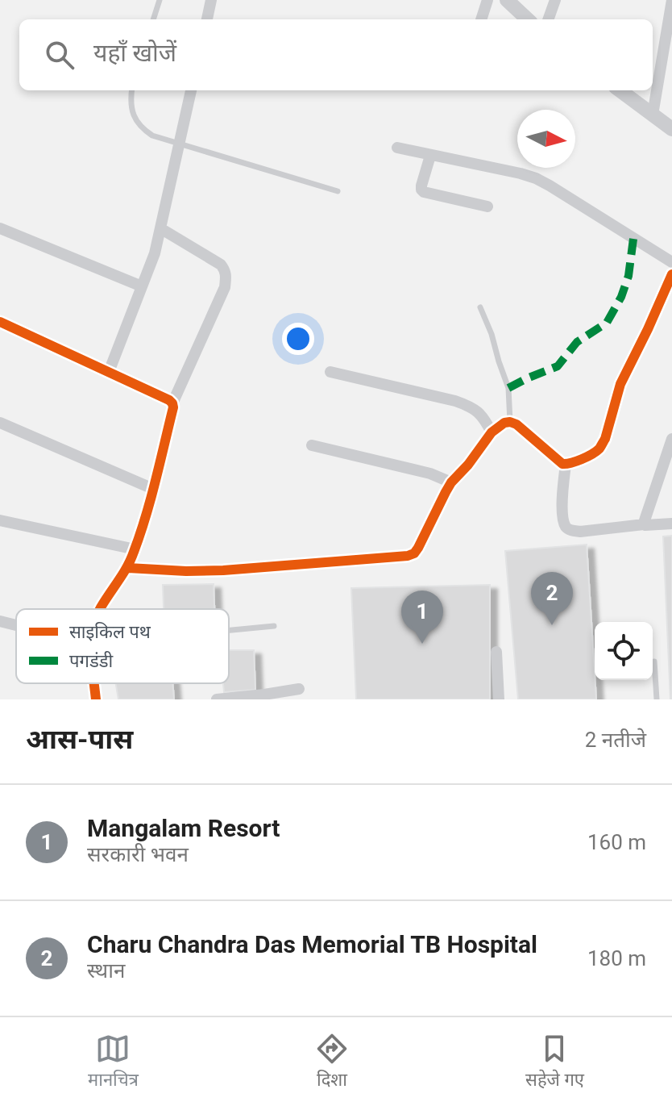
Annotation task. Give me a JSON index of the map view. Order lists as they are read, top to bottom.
{
  "legend": ["साइकिल पथ", "पगडंडी"],
  "north": "right",
  "page": {
    "search": "यहाँ खोजें",
    "pins": ["2", "1"],
    "heading": ["आस-पास", "2 नतीजे"],
    "list": [
      {
        "mark": "1",
        "name": "Mangalam Resort",
        "note": "सरकारी भवन",
        "value": "160 m"
      },
      {
        "mark": "2",
        "name": "Charu Chandra Das Memorial TB Hospital",
        "note": "स्थान",
        "value": "180 m"
      }
    ],
    "nav": ["मानचित्र", "दिशा", "सहेजे गए"]
  }
}
